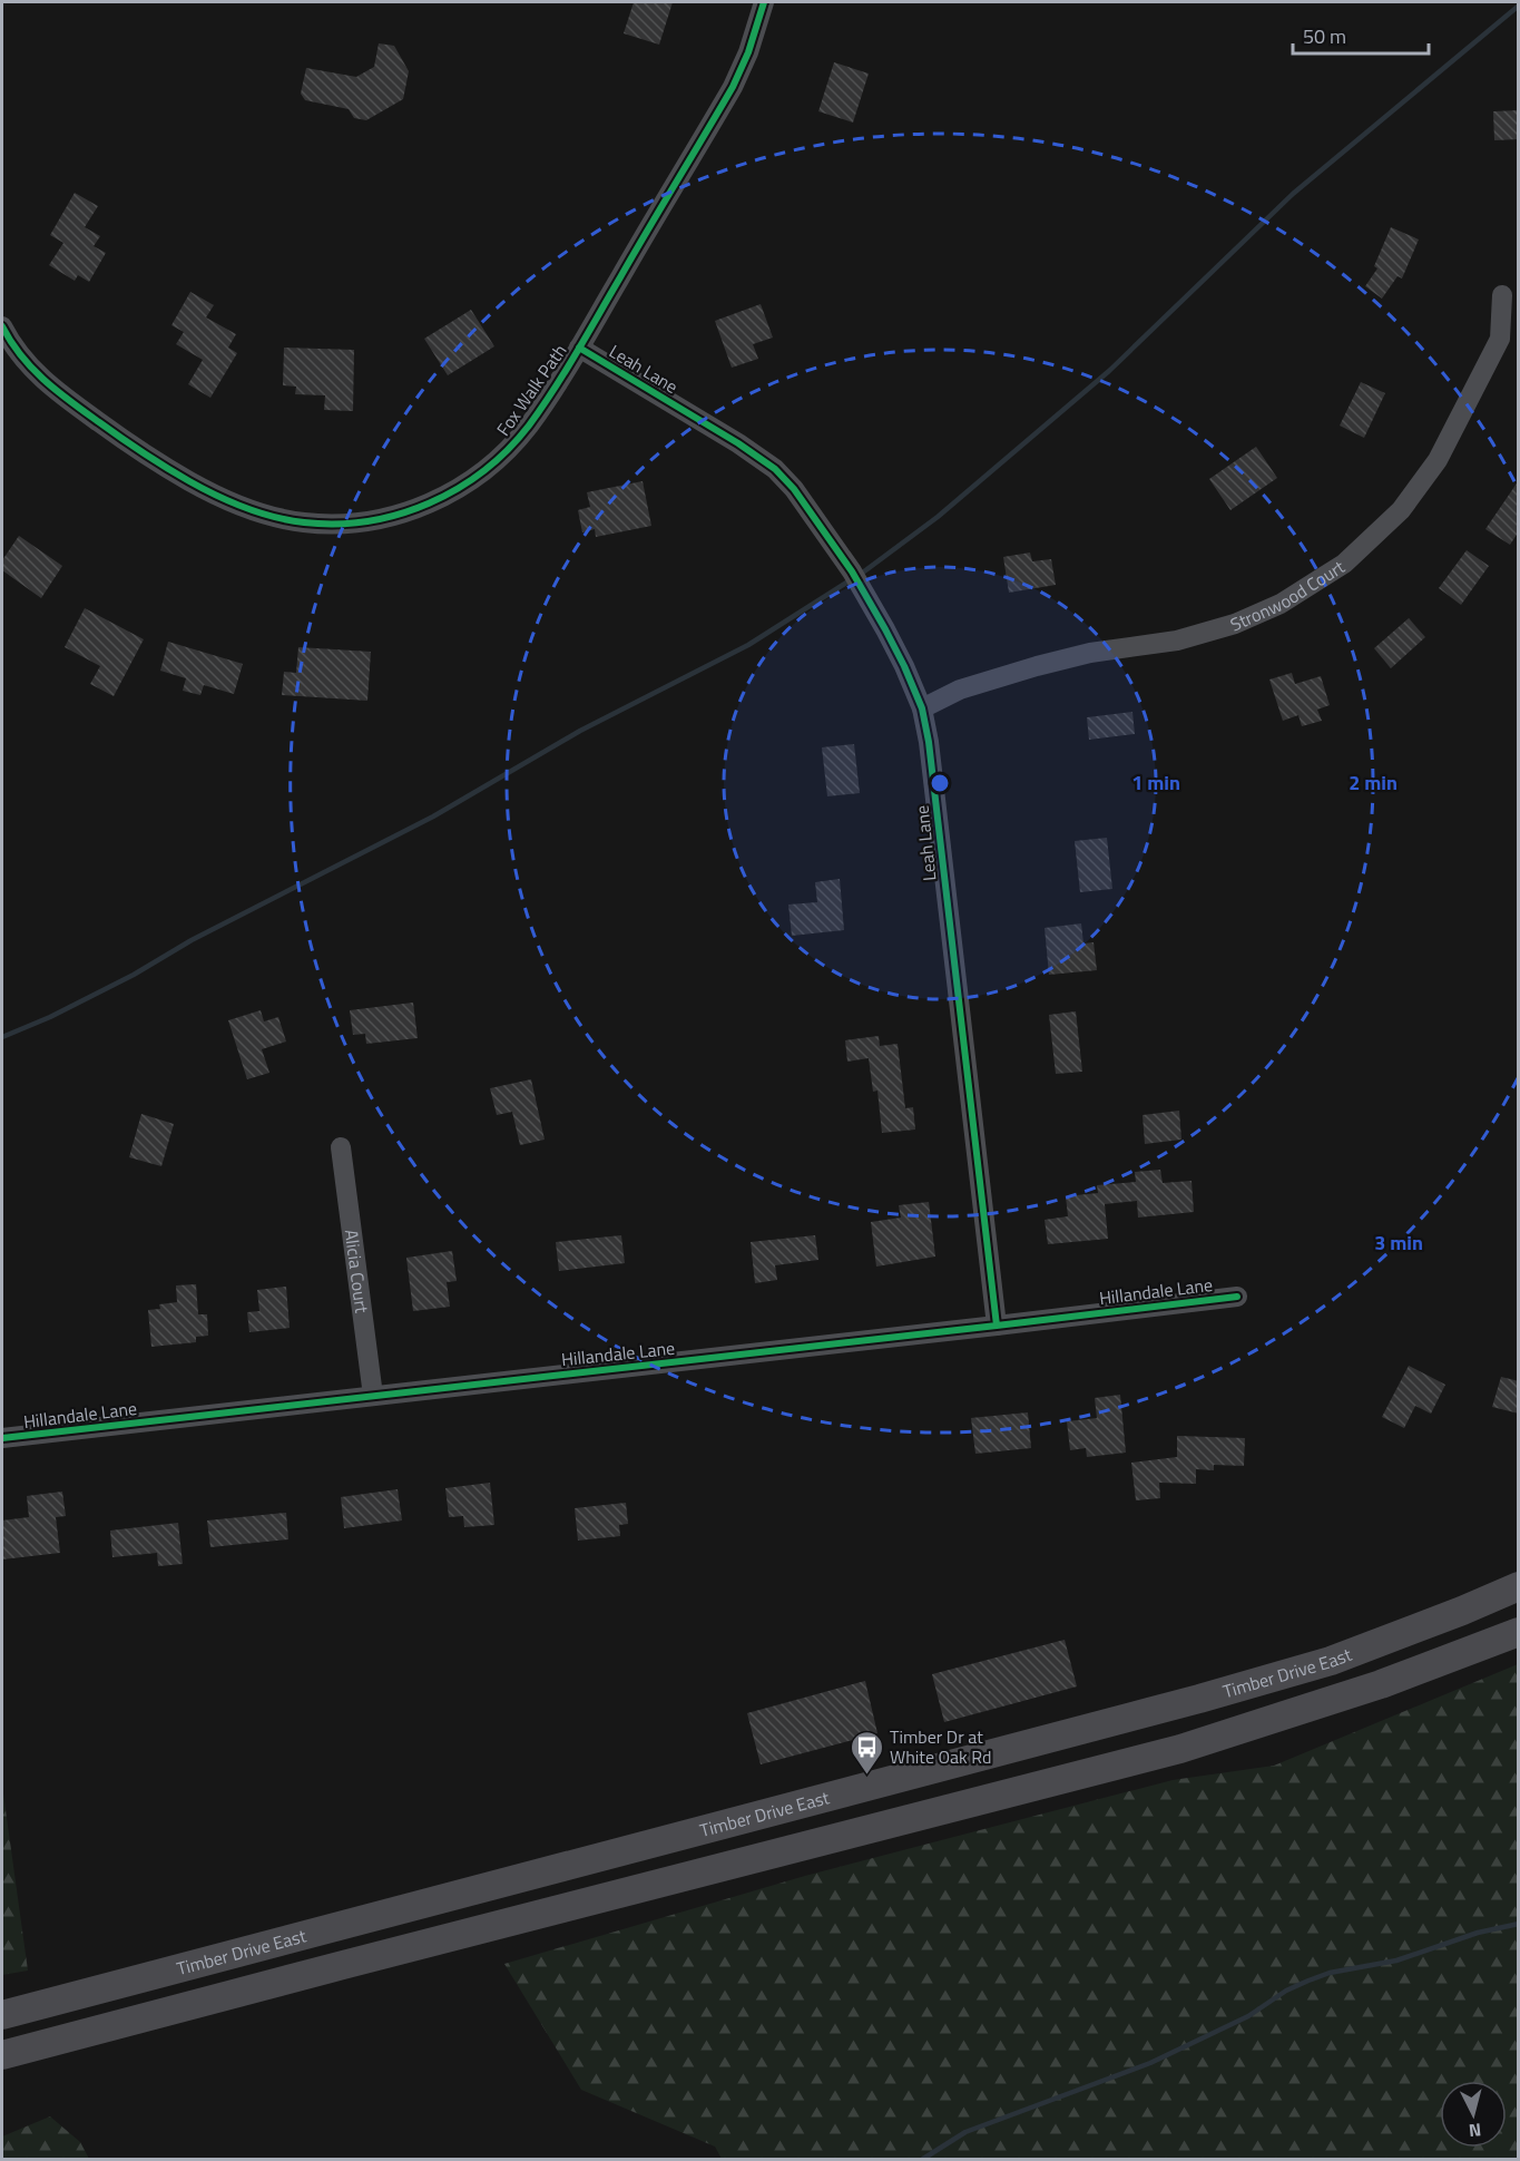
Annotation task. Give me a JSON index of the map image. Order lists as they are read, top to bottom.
{
  "streets": {
    "main road": ["Timber Drive East"],
    "street": [
      "Leah Lane",
      "Fox Walk Path",
      "Stronwood Court",
      "Alicia Court",
      "Hillandale Lane"
    ]
  },
  "crossings": [
    ["Leah Lane", "Fox Walk Path"],
    ["Leah Lane", "Stronwood Court"],
    ["Leah Lane", "Hillandale Lane"],
    ["Alicia Court", "Hillandale Lane"]
  ],
  "places": {
    "bus stop": ["Timber Dr at White Oak Rd"]
  },
  "scale_bar": "50 m",
  "north": "bottom",
  "rings": ["1 min", "2 min", "3 min"]
}
